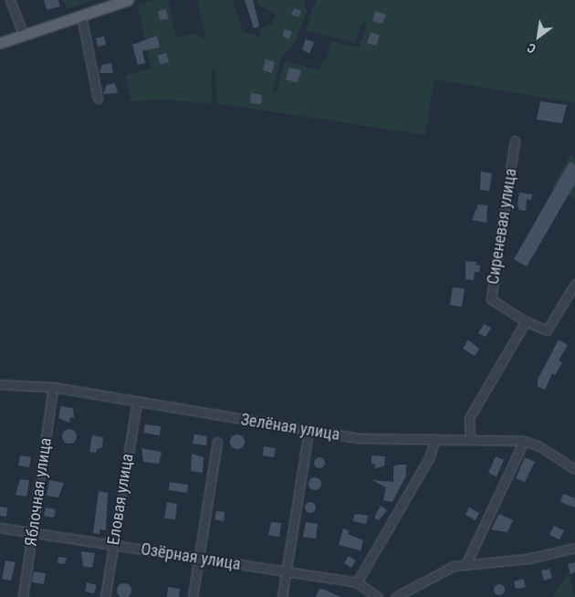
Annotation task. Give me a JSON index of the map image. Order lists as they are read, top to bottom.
{
  "streets": {
    "street": [
      "Сиреневая улица",
      "Зелёная улица",
      "Яблочная улица",
      "Еловая улица",
      "Озёрная улица"
    ]
  },
  "crossings": [
    ["Зелёная улица", "Яблочная улица"],
    ["Зелёная улица", "Еловая улица"],
    ["Яблочная улица", "Озёрная улица"],
    ["Еловая улица", "Озёрная улица"]
  ],
  "north": "bottom left"
}
